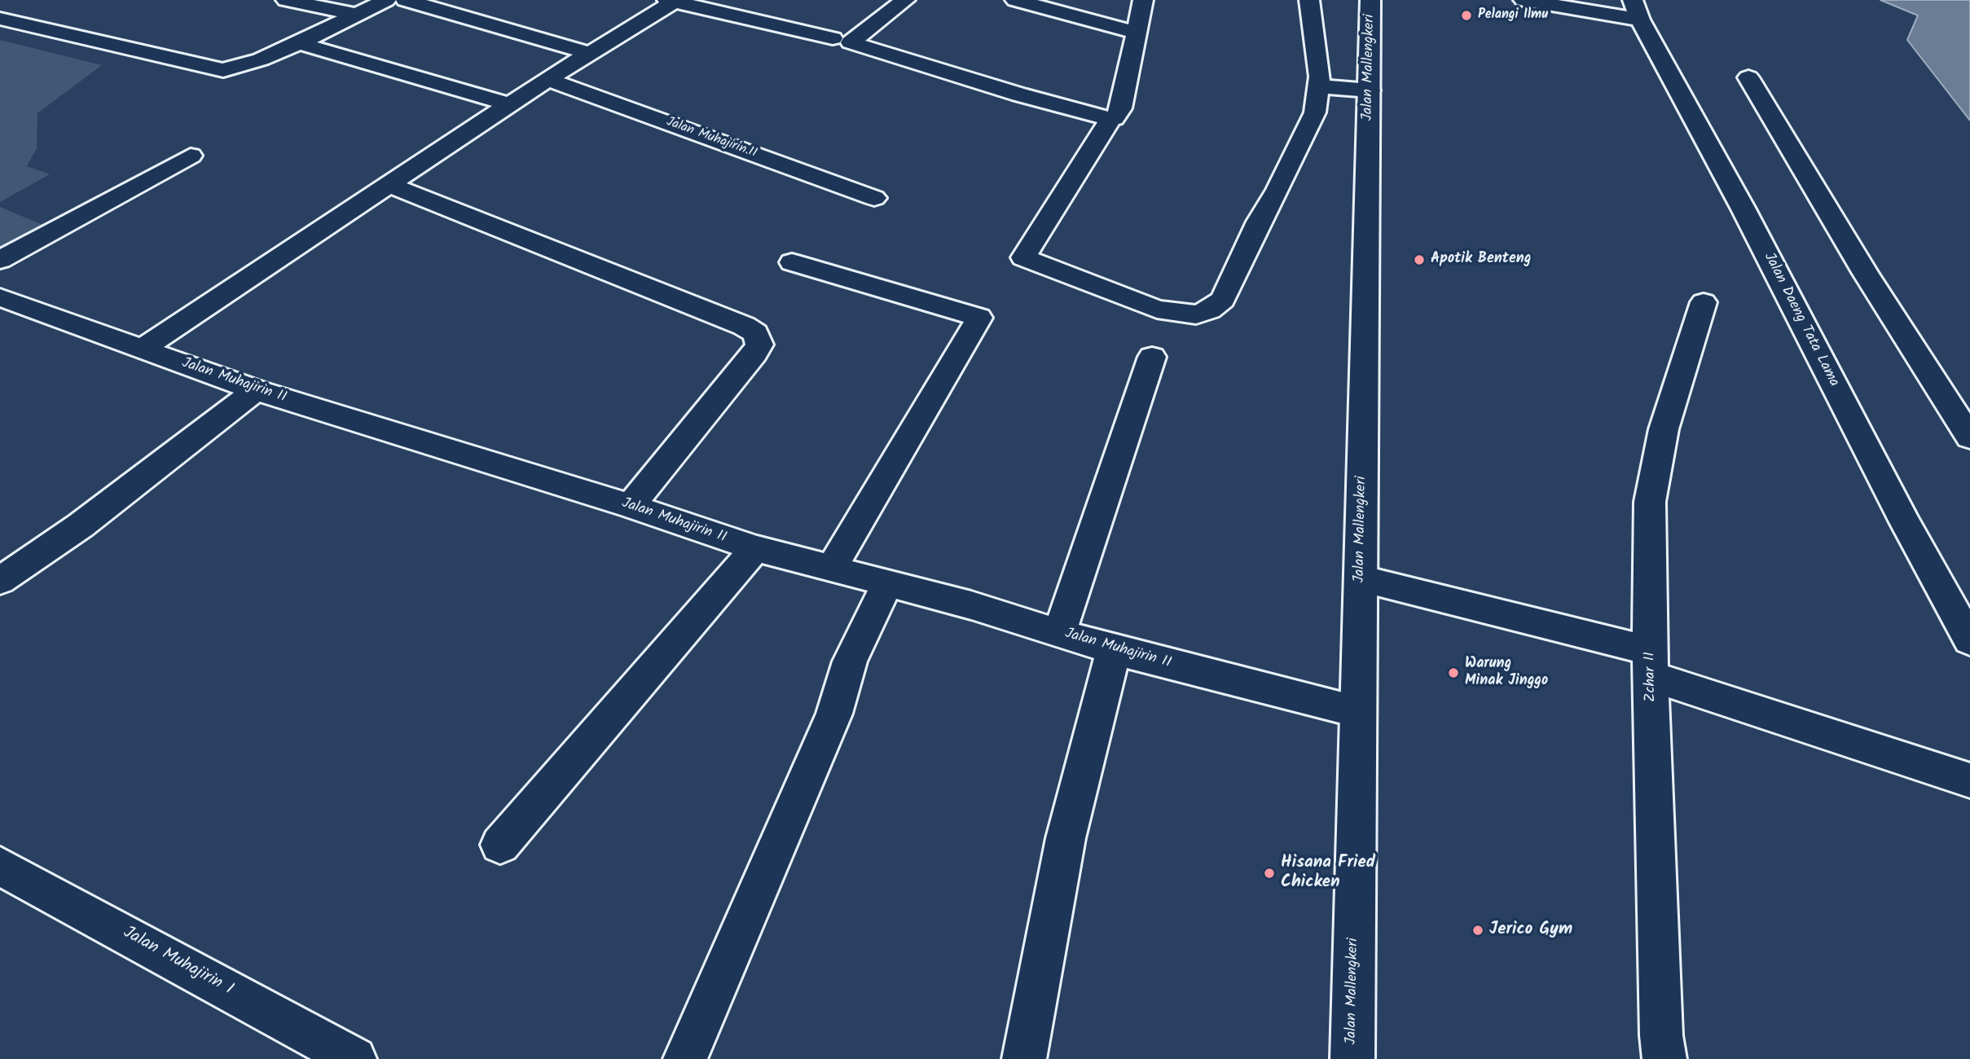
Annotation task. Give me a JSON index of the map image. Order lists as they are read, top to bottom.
{
  "streets": {
    "street": [
      "Jalan Mallengkeri",
      "Jalan Muhajirin.II",
      "Jalan Daeng Tata Lama",
      "Jalan Muhajirin II",
      "Zchar II",
      "Jalan Muhajirin I"
    ]
  },
  "crossings": [
    ["Jalan Mallengkeri", "Jalan Muhajirin II"]
  ],
  "places": [
    "Pelangi Ilmu",
    "Apotik Benteng",
    "Warung Minak Jinggo",
    "Hisana Fried Chicken",
    "Jerico Gym"
  ]
}
